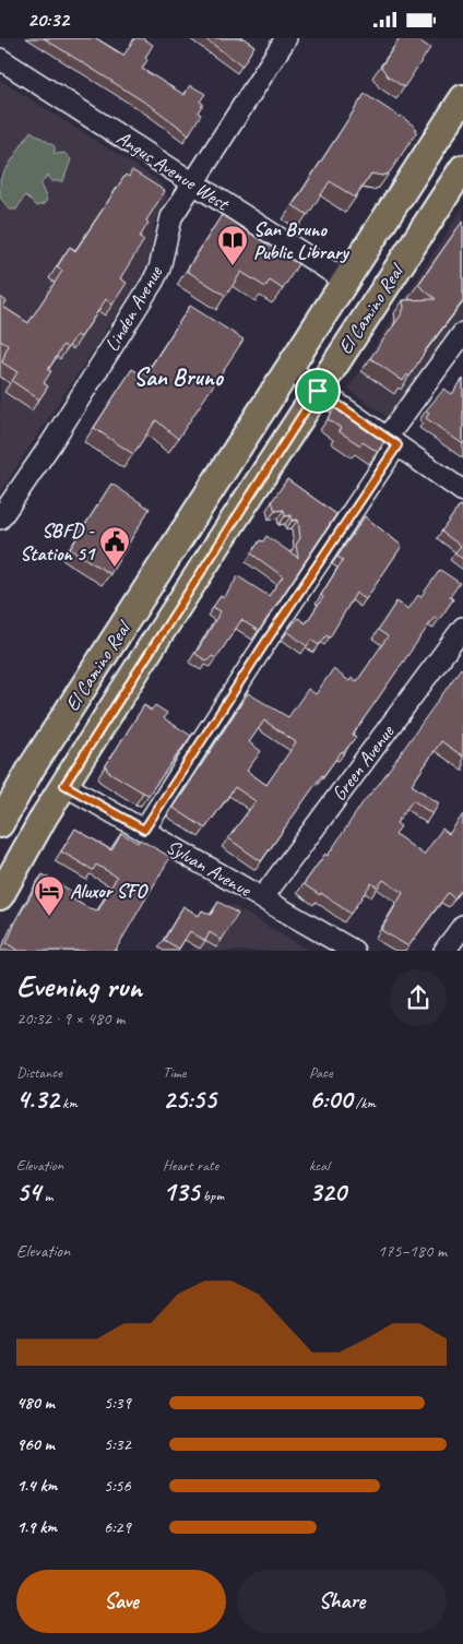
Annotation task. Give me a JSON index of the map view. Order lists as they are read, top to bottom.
{
  "streets": {
    "main road": ["El Camino Real"],
    "street": [
      "Angus Avenue West",
      "Linden Avenue",
      "Green Avenue",
      "Sylvan Avenue"
    ]
  },
  "crossings": [
    ["Angus Avenue West", "Linden Avenue"],
    ["Angus Avenue West", "El Camino Real"],
    ["El Camino Real", "Sylvan Avenue"],
    ["Green Avenue", "Sylvan Avenue"]
  ],
  "districts": ["San Bruno"],
  "places": {
    "library": ["San Bruno Public Library"],
    "public building": ["SBFD - Station 51"],
    "hotel": ["Aluxor SFO"]
  },
  "page": {
    "status": "20:32",
    "heading": ["Evening run", "20:32 · 9 × 480 m"],
    "stats": [
      ["Distance", "4.32 km"],
      ["Time", "25:55"],
      ["Pace", "6:00 /km"],
      ["Elevation", "54 m"],
      ["Heart rate", "135 bpm"],
      ["kcal", "320"]
    ],
    "chart": ["Elevation", "175–180 m"],
    "list": [
      {
        "name": "480 m",
        "note": "5:39"
      },
      {
        "name": "960 m",
        "note": "5:32"
      },
      {
        "name": "1.4 km",
        "note": "5:56"
      },
      {
        "name": "1.9 km",
        "note": "6:29"
      }
    ],
    "buttons": ["Save", "Share"]
  }
}
